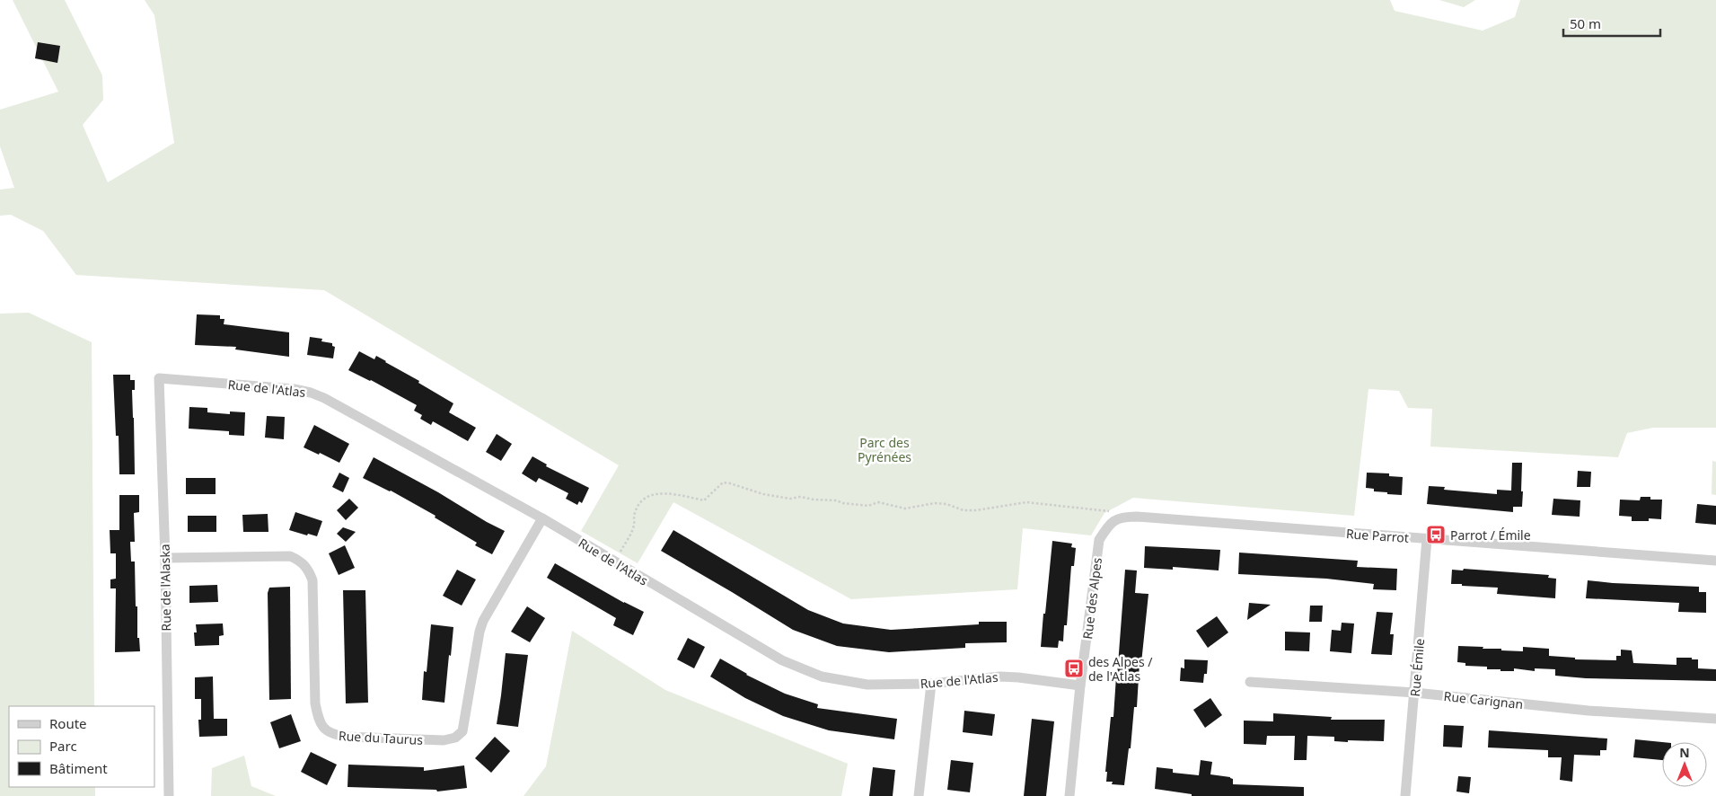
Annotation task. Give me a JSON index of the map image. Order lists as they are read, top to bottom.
{
  "streets": {
    "street": [
      "Rue de l'Atlas",
      "Rue Parrot",
      "Rue de l'Alaska",
      "Rue des Alpes",
      "Rue Émile",
      "Rue Carignan",
      "Rue du Taurus"
    ]
  },
  "crossings": [
    ["Rue de l'Atlas", "Rue de l'Alaska"],
    ["Rue de l'Atlas", "Rue des Alpes"],
    ["Rue de l'Atlas", "Rue du Taurus"],
    ["Rue Parrot", "Rue des Alpes"],
    ["Rue Parrot", "Rue Émile"],
    ["Rue de l'Alaska", "Rue du Taurus"],
    ["Rue Émile", "Rue Carignan"]
  ],
  "parks": ["Parc des Pyrénées"],
  "places": {
    "bus stop": ["Parrot / Émile", "des Alpes / de l'Atlas"]
  },
  "legend": ["Route", "Parc", "Bâtiment"],
  "scale_bar": "50 m",
  "north": "top"
}
